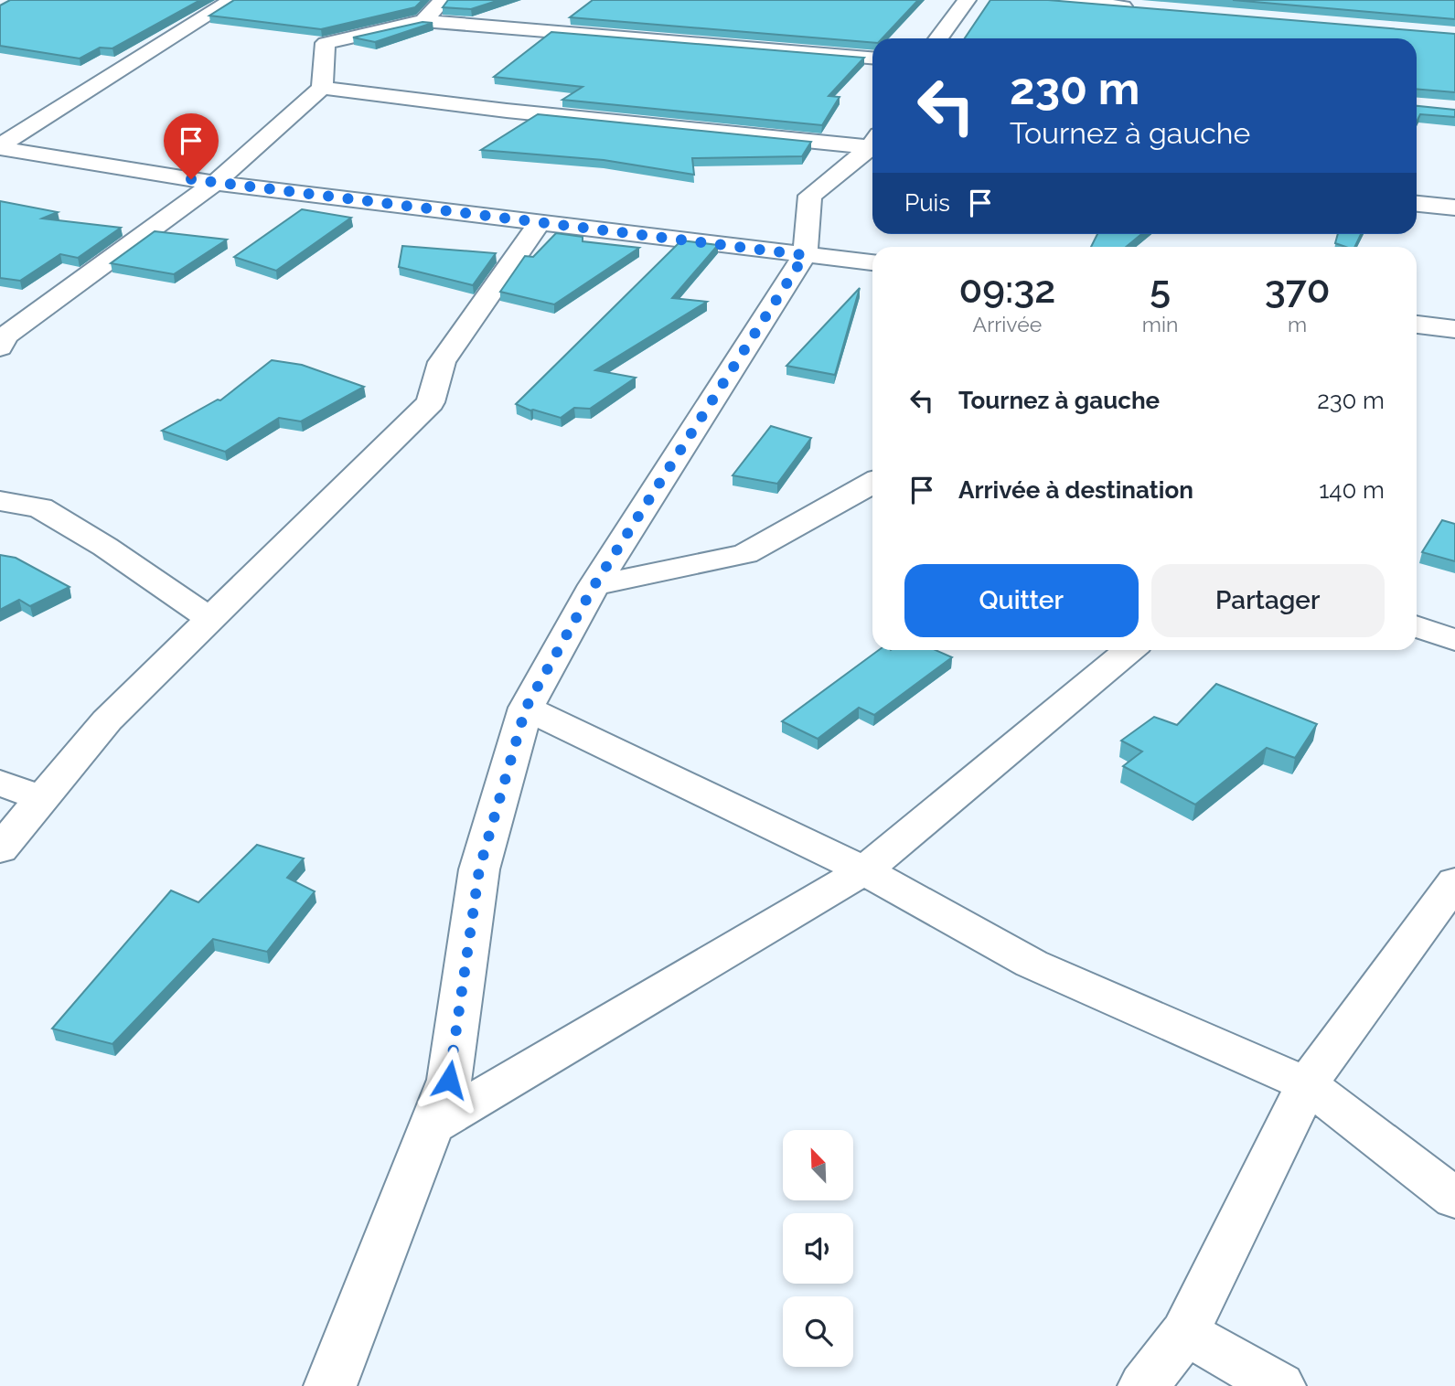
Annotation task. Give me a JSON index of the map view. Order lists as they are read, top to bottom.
{
  "north": "top left",
  "page": {
    "turn": ["230 m", "Tournez à gauche"],
    "then": "Puis",
    "eta": [
      "09:32",
      "Arrivée",
      "5",
      "min",
      "370",
      "m"
    ],
    "list": [
      {
        "name": "Tournez à gauche",
        "value": "230 m"
      },
      {
        "name": "Arrivée à destination",
        "value": "140 m"
      }
    ],
    "buttons": ["Quitter", "Partager"]
  }
}
